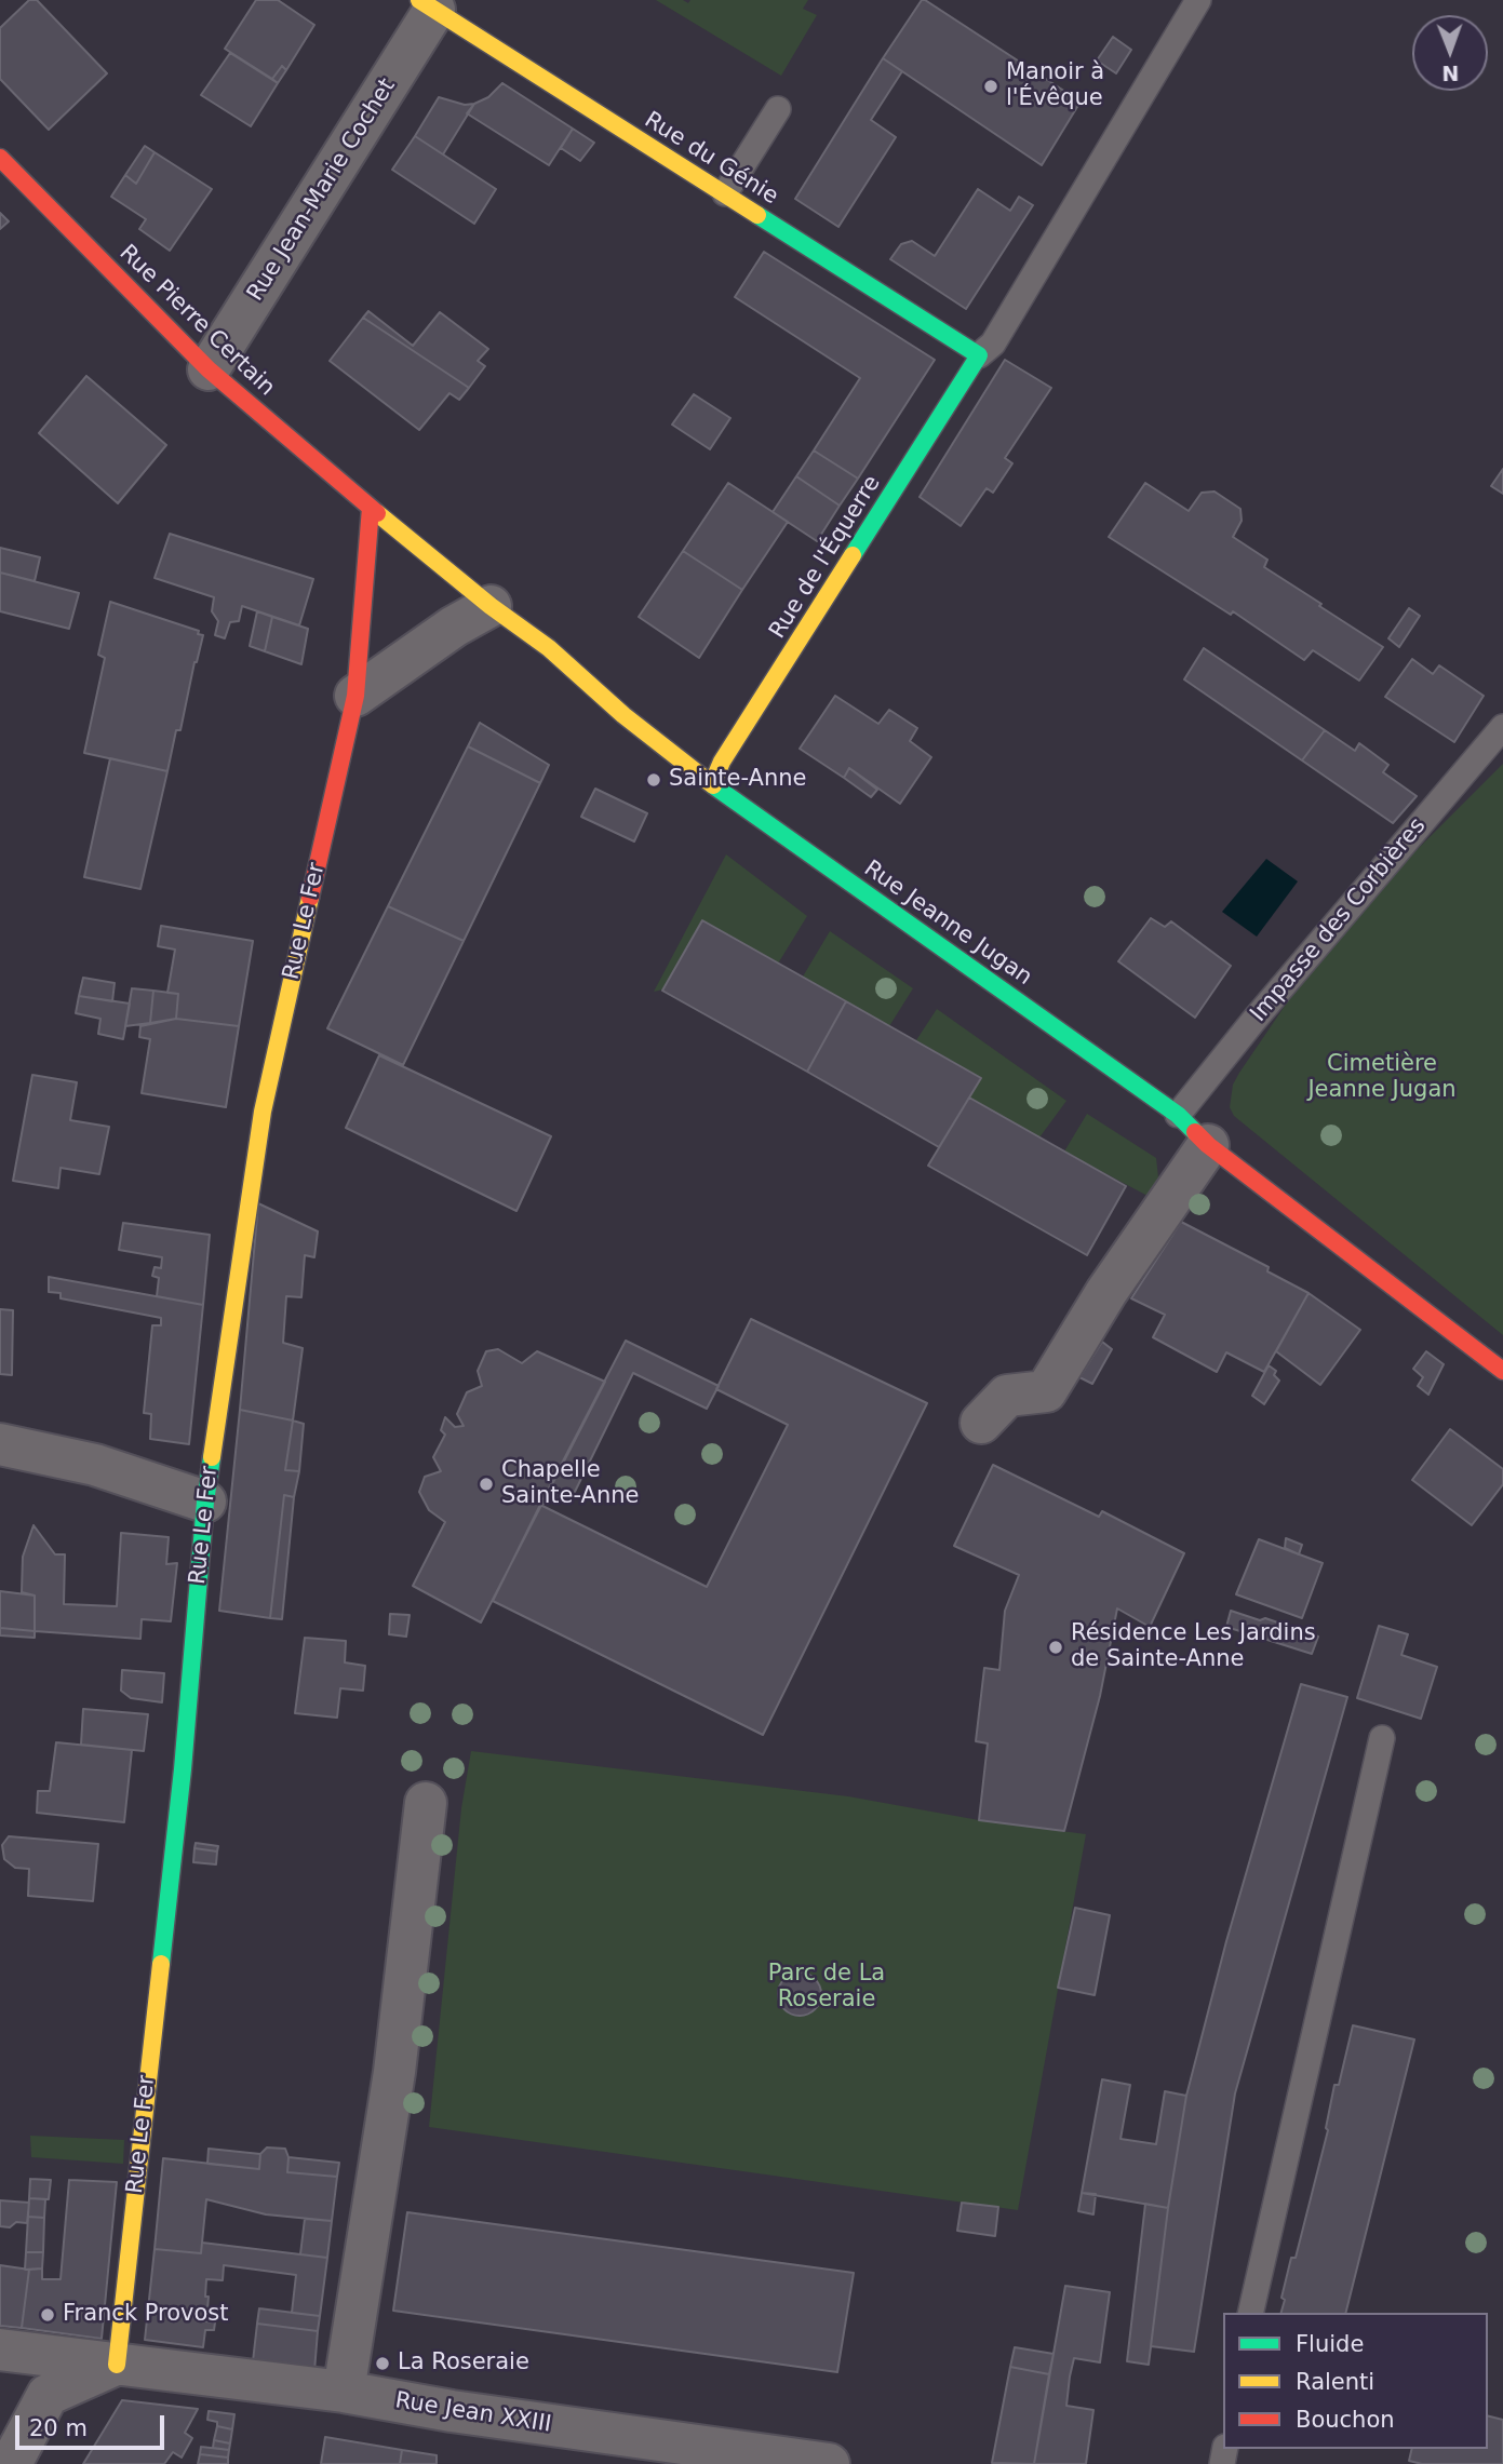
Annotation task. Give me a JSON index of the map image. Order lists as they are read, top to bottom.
{
  "streets": {
    "street": [
      "Rue du Génie",
      "Rue Jean-Marie Cochet",
      "Rue Pierre Certain",
      "Rue de l'Équerre",
      "Rue Le Fer",
      "Rue Jeanne Jugan",
      "Rue Jean XXIII"
    ],
    "lane": ["Impasse des Corbières"]
  },
  "crossings": [
    ["Rue du Génie", "Rue Jean-Marie Cochet"],
    ["Rue du Génie", "Rue de l'Équerre"],
    ["Rue Jean-Marie Cochet", "Rue Pierre Certain"],
    ["Rue Pierre Certain", "Rue Le Fer"],
    ["Rue Pierre Certain", "Rue Jeanne Jugan"],
    ["Rue de l'Équerre", "Rue Jeanne Jugan"],
    ["Impasse des Corbières", "Rue Jeanne Jugan"],
    ["Rue Le Fer", "Rue Jeanne Jugan"],
    ["Rue Le Fer", "Rue Jean XXIII"]
  ],
  "parks": ["Cimetière Jeanne Jugan", "Parc de La Roseraie"],
  "places": [
    "Manoir à l'Évêque",
    "Sainte-Anne",
    "Chapelle Sainte-Anne",
    "Résidence Les Jardins de Sainte-Anne",
    "Franck Provost",
    "La Roseraie"
  ],
  "legend": ["Fluide", "Ralenti", "Bouchon"],
  "scale_bar": "20 m",
  "north": "bottom"
}
